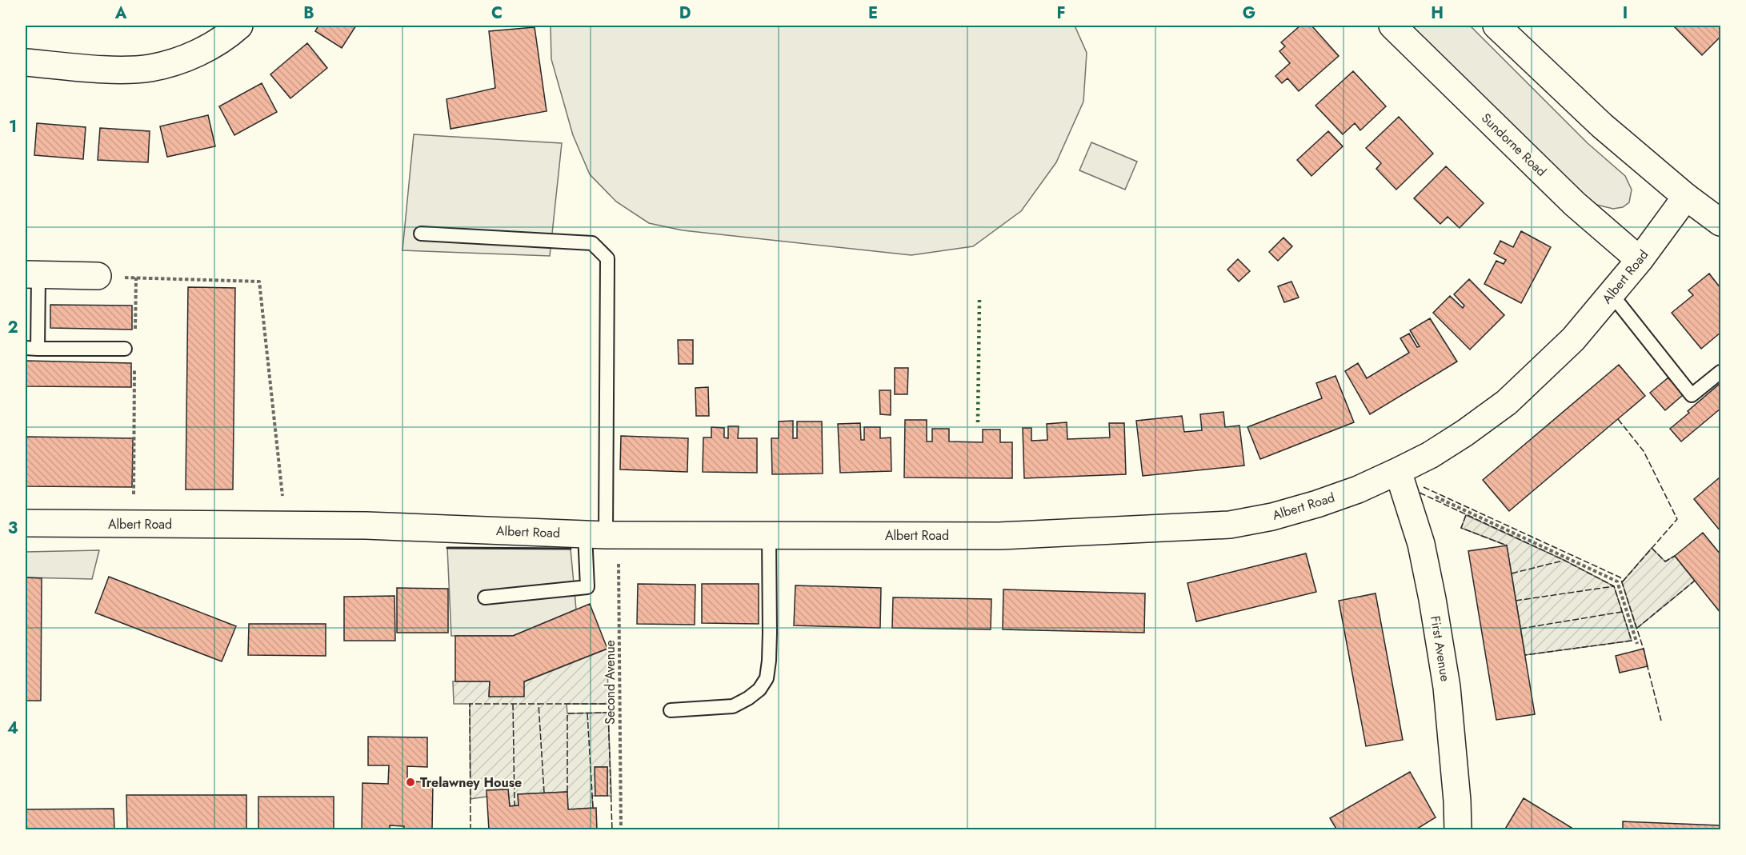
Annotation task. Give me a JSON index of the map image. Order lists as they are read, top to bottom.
{
  "streets": {
    "street": ["Sundorne Road", "Albert Road", "First Avenue"],
    "path": ["Second Avenue"]
  },
  "crossings": [
    ["Sundorne Road", "Albert Road"],
    ["Albert Road", "First Avenue"],
    ["Albert Road", "Second Avenue"]
  ],
  "places": ["Trelawney House"],
  "grid": {
    "columns": [
      "A",
      "B",
      "C",
      "D",
      "E",
      "F",
      "G",
      "H",
      "I"
    ],
    "rows": [
      "1",
      "2",
      "3",
      "4"
    ]
  }
}
